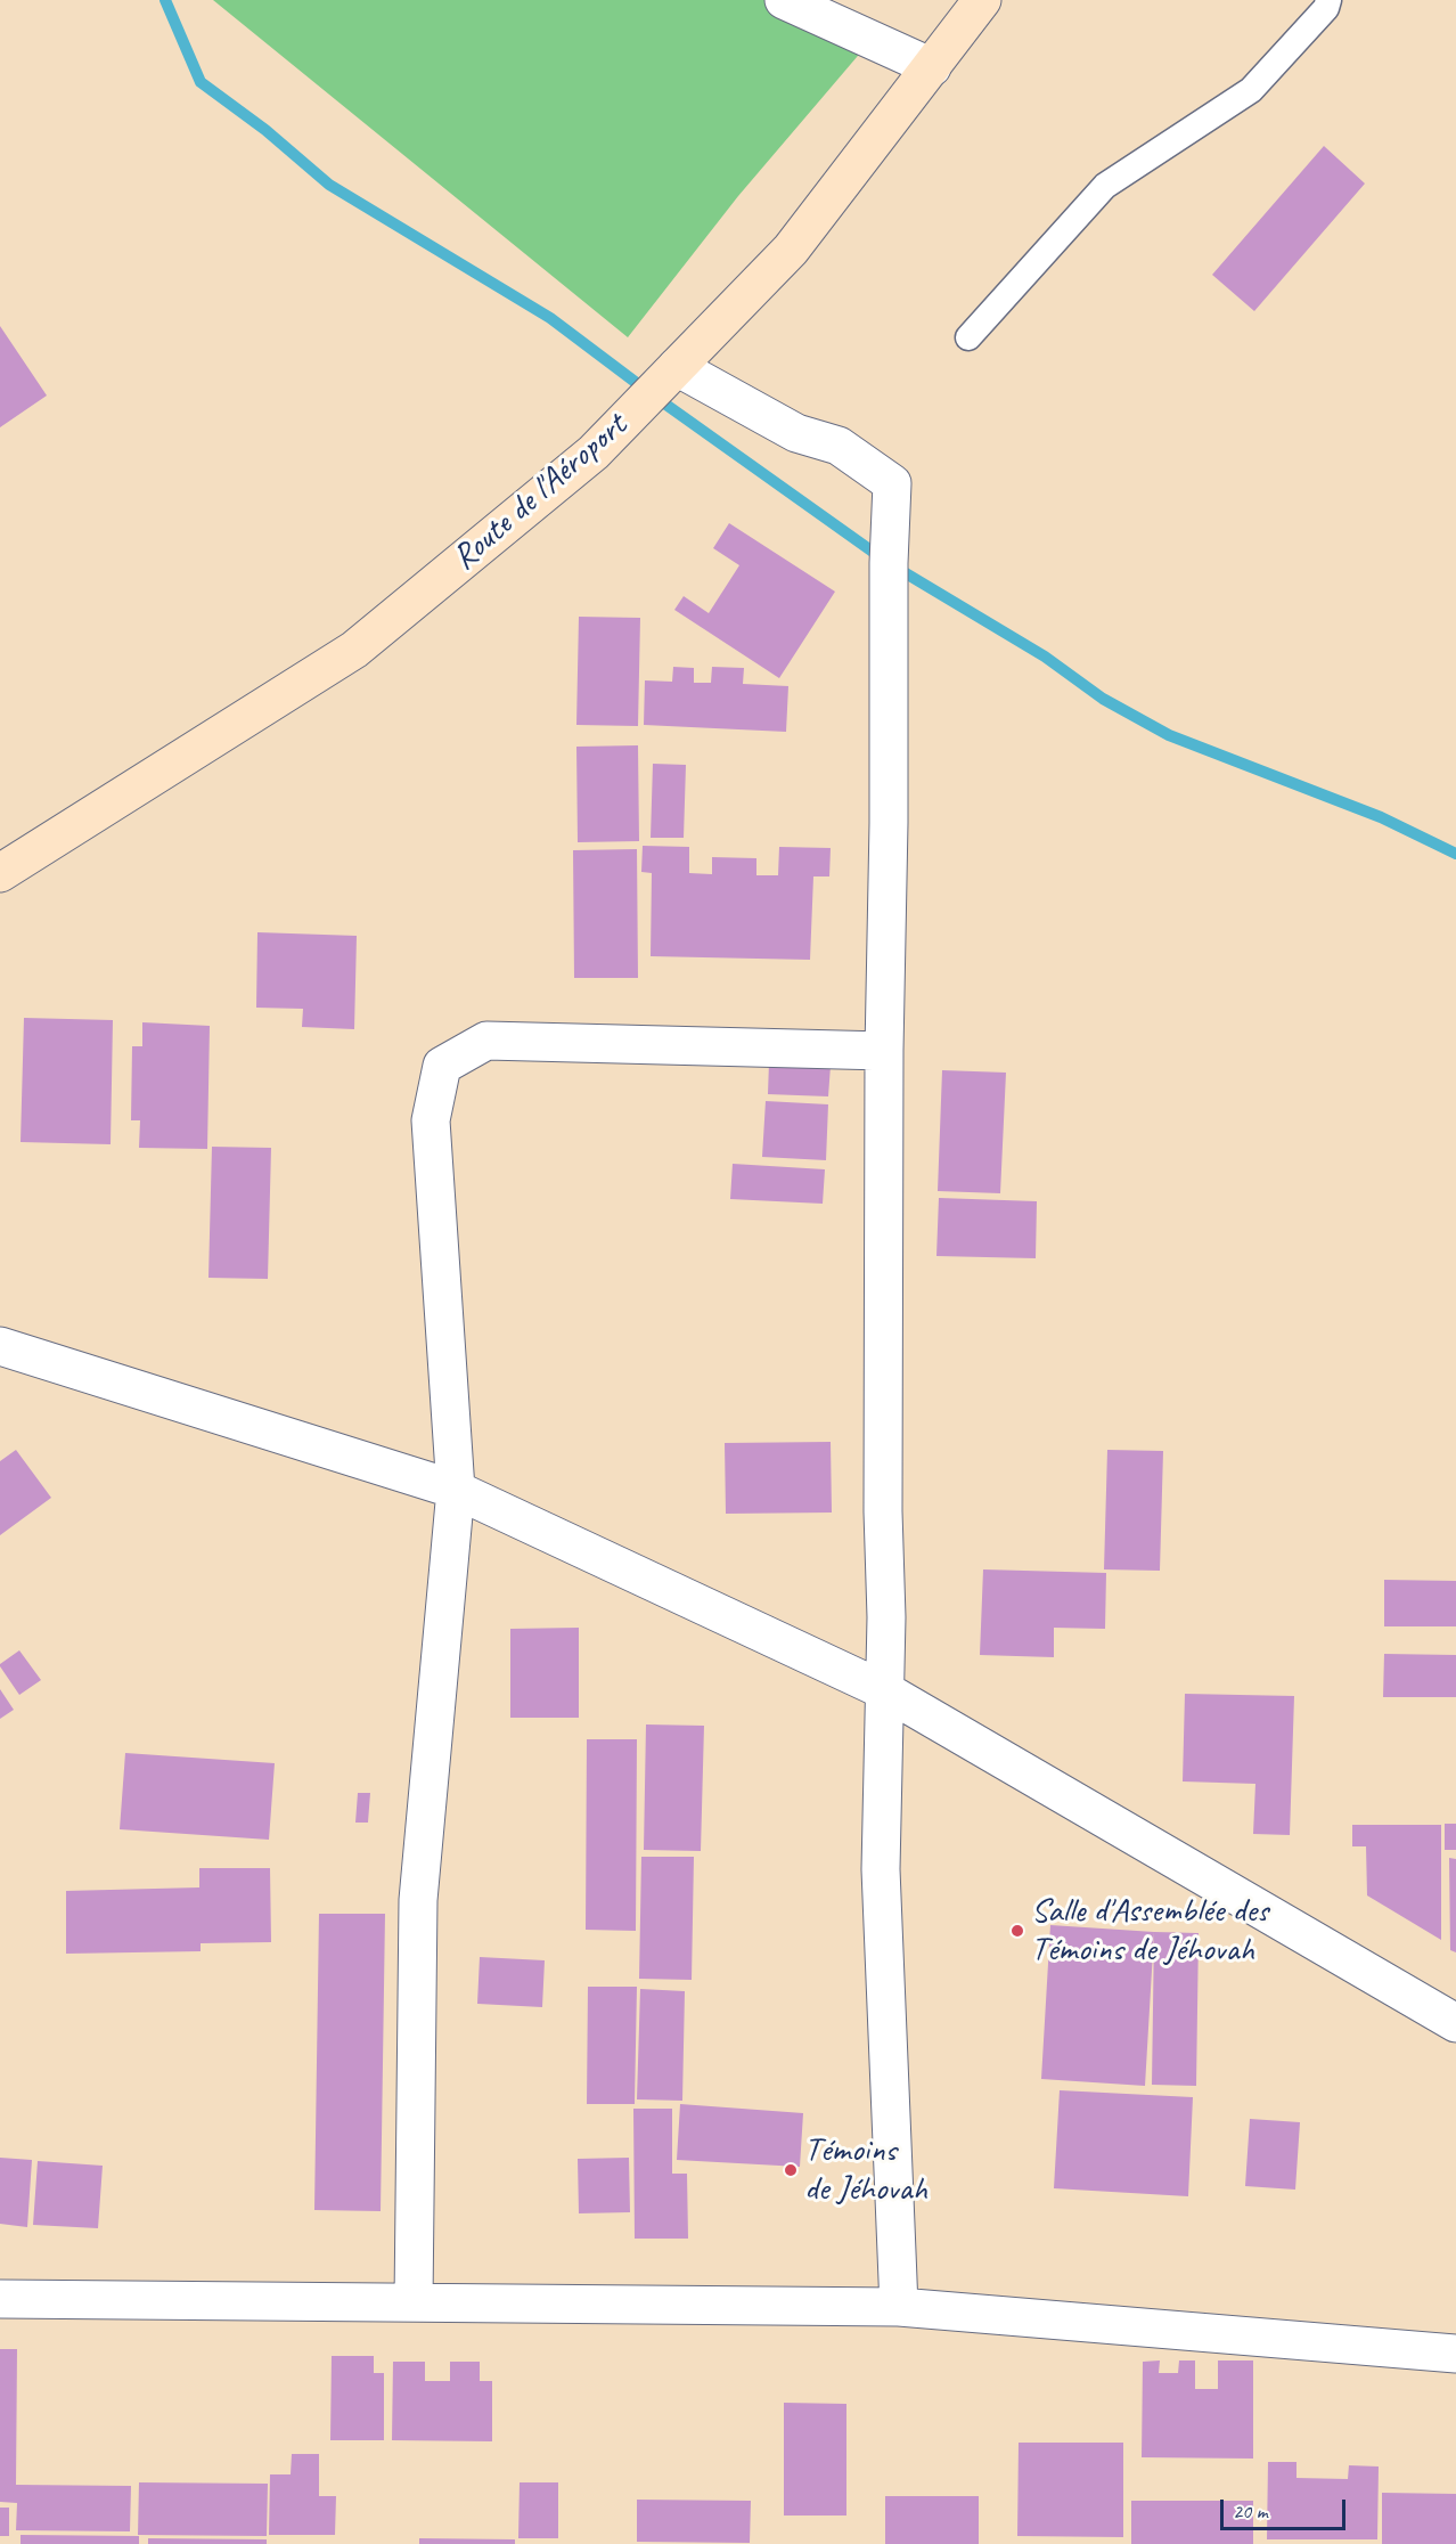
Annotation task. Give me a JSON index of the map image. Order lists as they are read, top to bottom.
{
  "streets": {
    "main road": ["Route de l'Aéroport"]
  },
  "places": ["Salle d'Assemblée des Témoins de Jéhovah", "Témoins de Jéhovah"],
  "scale_bar": "20 m"
}
